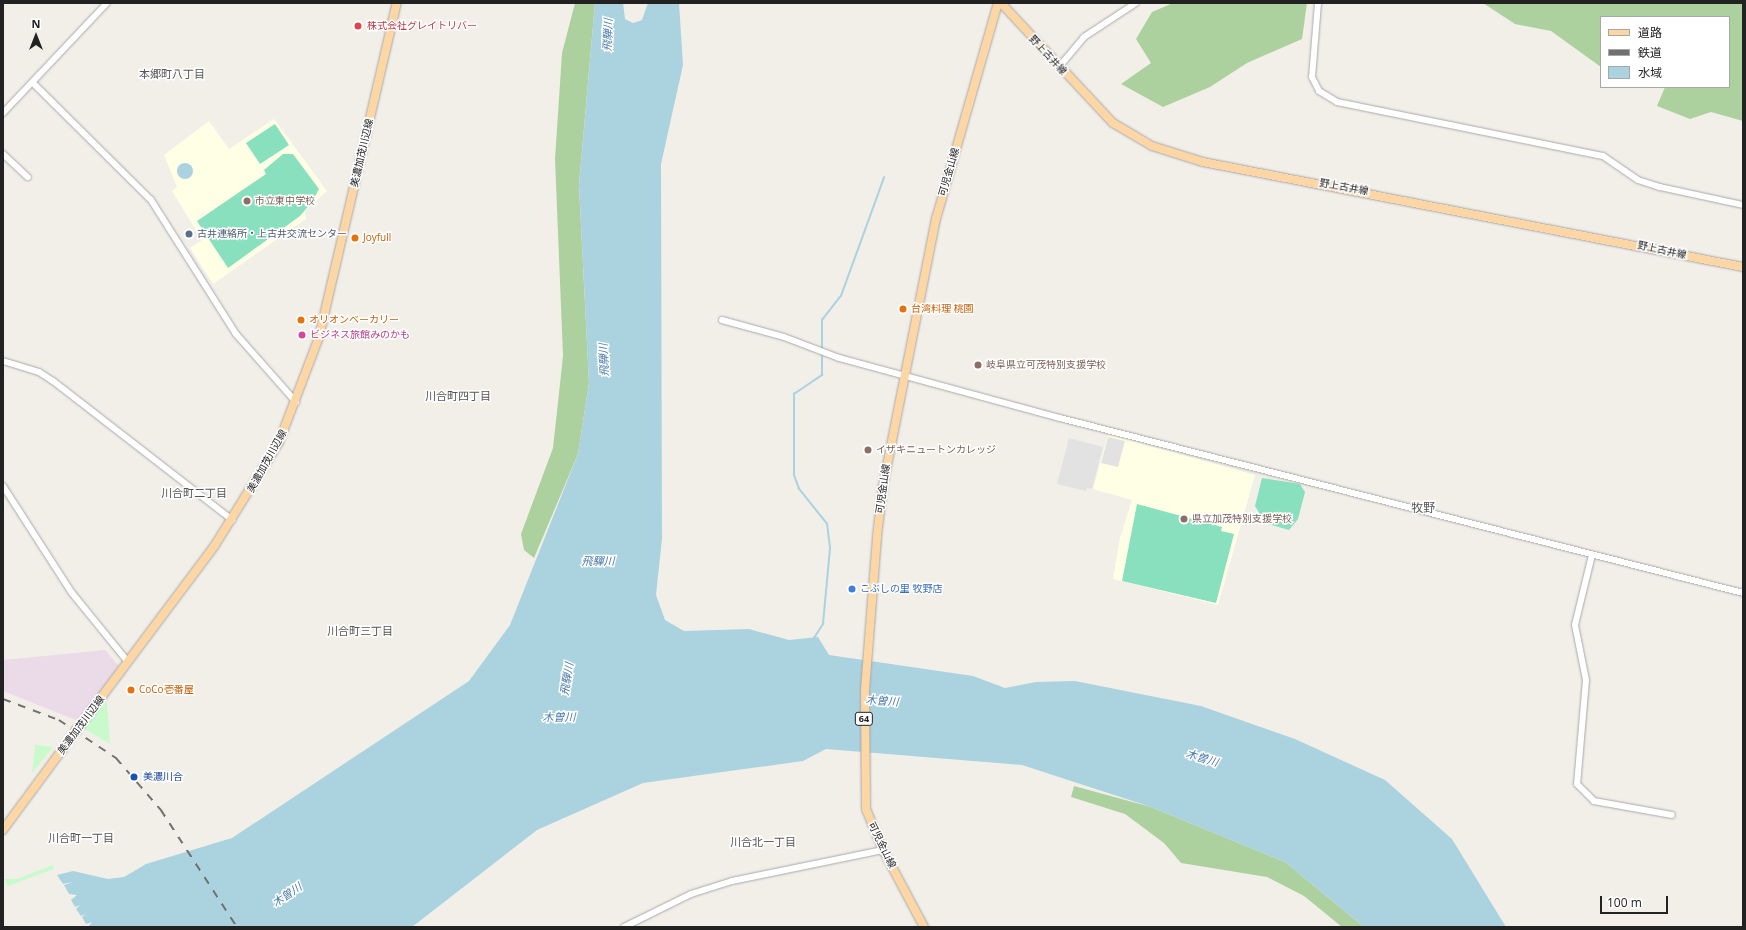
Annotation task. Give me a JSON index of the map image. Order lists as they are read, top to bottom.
{
  "streets": {
    "main road": [
      "野上古井線",
      "美濃加茂川辺線",
      "可児金山線",
      "64"
    ]
  },
  "crossings": [
    ["野上古井線", "可児金山線"]
  ],
  "districts": [
    "本郷町八丁目",
    "川合町四丁目",
    "川合町二丁目",
    "牧野",
    "川合町三丁目",
    "川合町一丁目",
    "川合北一丁目"
  ],
  "water": ["飛騨川", "飛驒川", "木曽川"],
  "places": [
    "株式会社グレイトリバー",
    "市立東中学校",
    "古井連絡所・上古井交流センター",
    "Joyfull",
    "台湾料理 桃園",
    "オリオンベーカリー",
    "ビジネス旅館みのかも",
    "岐阜県立可茂特別支援学校",
    "イザキニュートンカレッジ",
    "県立加茂特別支援学校",
    "こぶしの里 牧野店",
    "CoCo壱番屋",
    "美濃川合"
  ],
  "legend": ["道路", "鉄道", "水域"],
  "scale_bar": "100 m",
  "north": "top"
}
